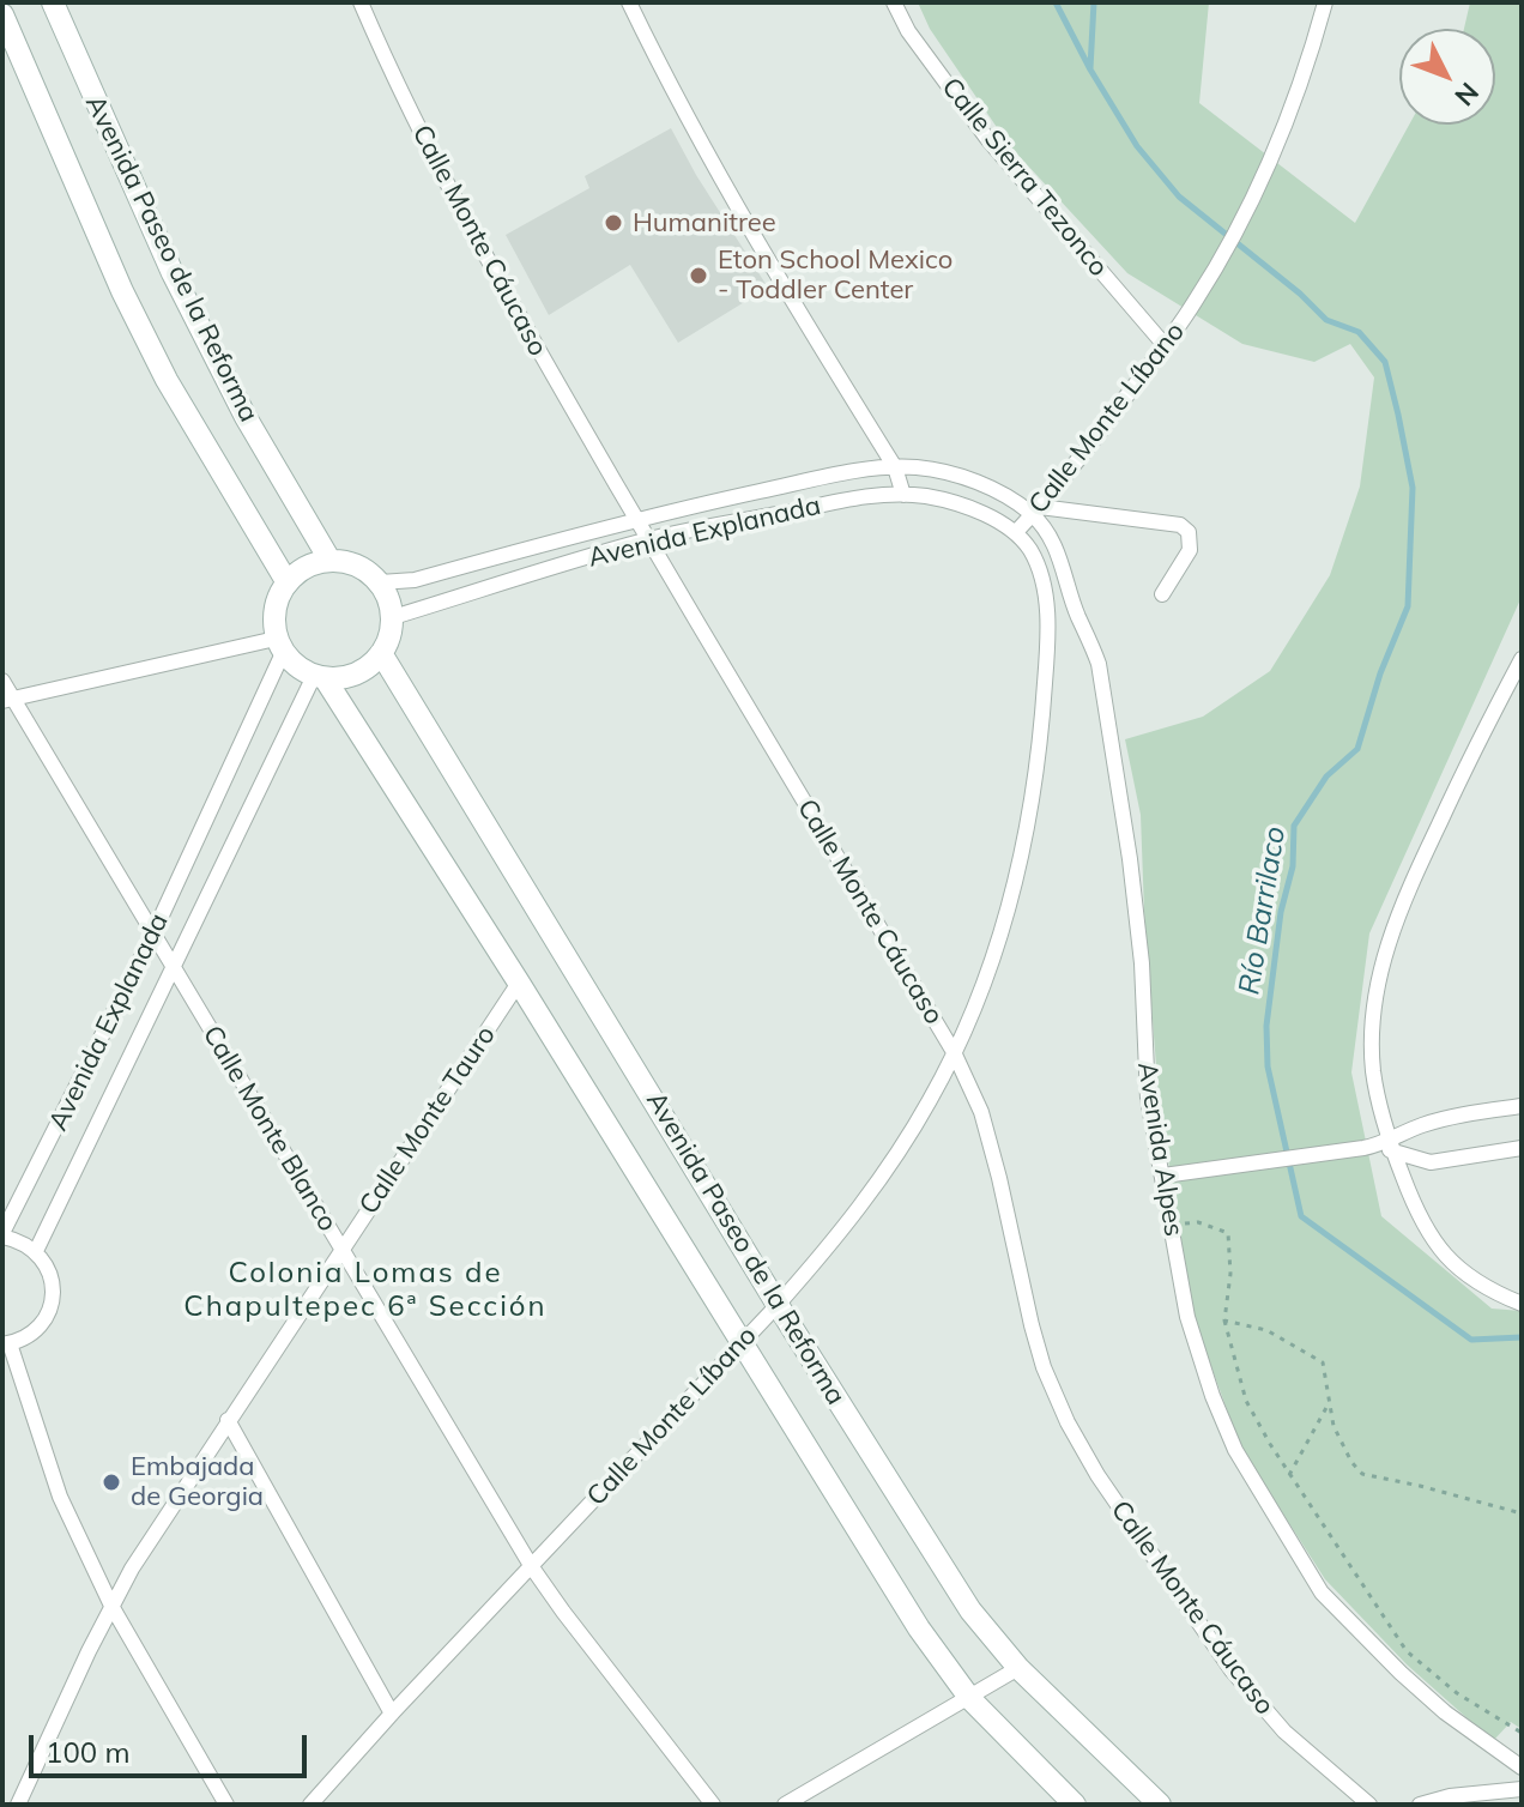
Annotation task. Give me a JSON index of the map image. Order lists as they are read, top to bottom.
{
  "streets": {
    "main road": ["Avenida Paseo de la Reforma"],
    "street": [
      "Calle Sierra Tezonco",
      "Calle Monte Cáucaso",
      "Calle Monte Líbano",
      "Avenida Explanada",
      "Calle Monte Tauro",
      "Calle Monte Blanco",
      "Avenida Alpes"
    ]
  },
  "crossings": [
    ["Calle Sierra Tezonco", "Calle Monte Líbano"],
    ["Calle Monte Cáucaso", "Calle Monte Líbano"],
    ["Calle Monte Cáucaso", "Avenida Explanada"],
    ["Avenida Paseo de la Reforma", "Calle Monte Líbano"],
    ["Avenida Paseo de la Reforma", "Avenida Explanada"],
    ["Avenida Paseo de la Reforma", "Calle Monte Tauro"],
    ["Calle Monte Líbano", "Avenida Explanada"],
    ["Calle Monte Líbano", "Calle Monte Blanco"],
    ["Calle Monte Líbano", "Avenida Alpes"],
    ["Avenida Explanada", "Calle Monte Blanco"],
    ["Avenida Explanada", "Avenida Alpes"],
    ["Calle Monte Tauro", "Calle Monte Blanco"]
  ],
  "districts": ["Colonia Lomas de Chapultepec 6ª Sección"],
  "water": ["Río Barrilaco"],
  "places": ["Humanitree", "Eton School Mexico - Toddler Center", "Embajada de Georgia"],
  "scale_bar": "100 m",
  "north": "bottom right"
}
